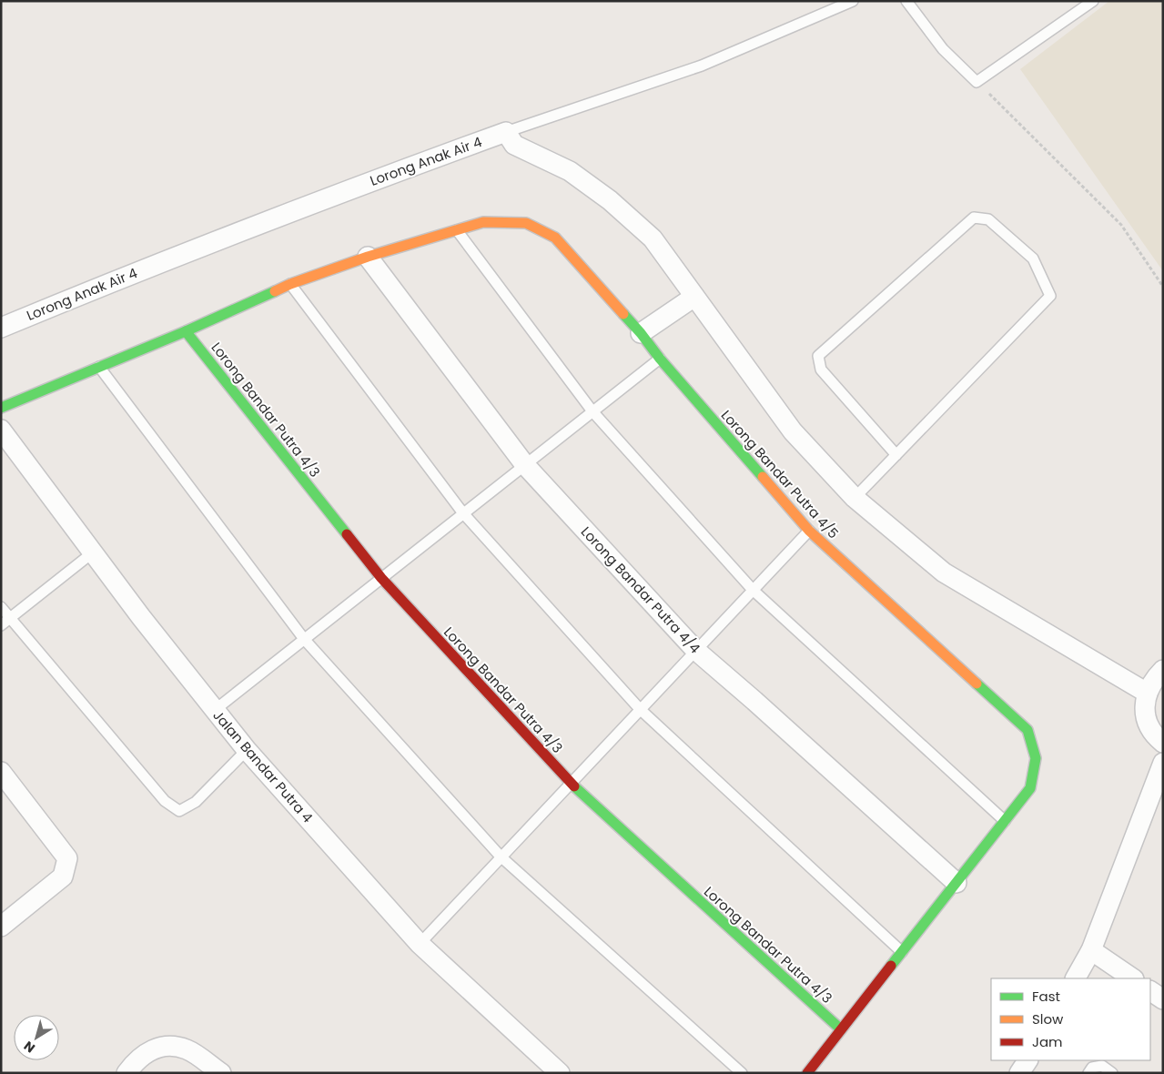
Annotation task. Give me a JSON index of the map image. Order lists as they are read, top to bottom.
{
  "streets": {
    "street": [
      "Lorong Anak Air 4",
      "Lorong Bandar Putra 4/3",
      "Lorong Bandar Putra 4/5",
      "Lorong Bandar Putra 4/4",
      "Jalan Bandar Putra 4"
    ]
  },
  "legend": ["Fast", "Slow", "Jam"],
  "north": "bottom left"
}
